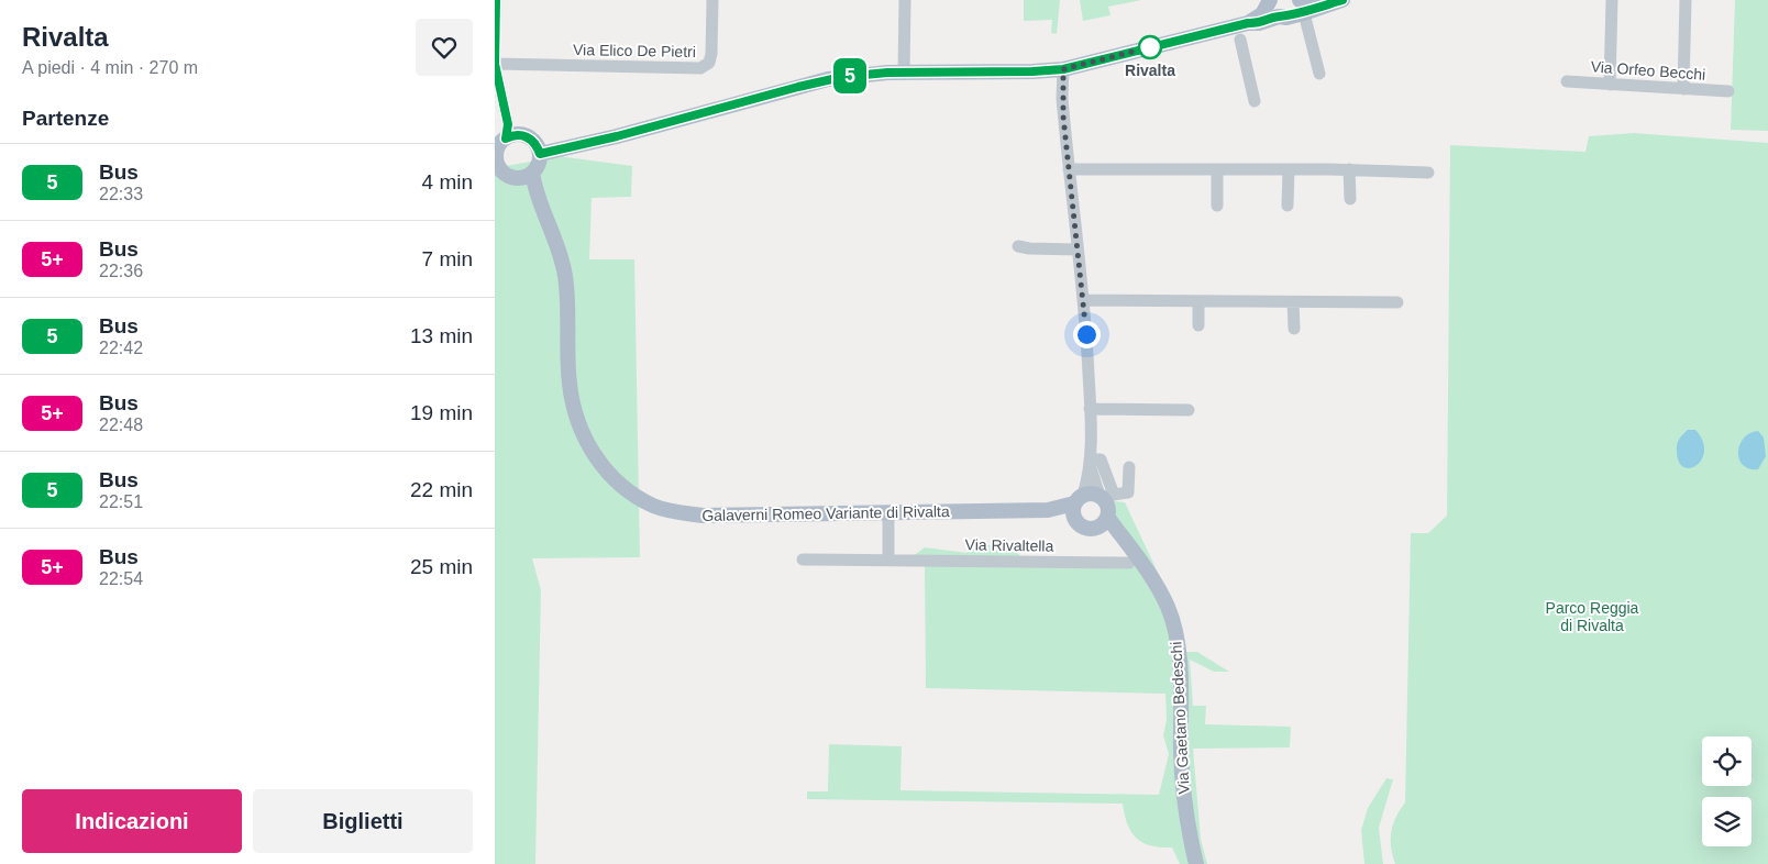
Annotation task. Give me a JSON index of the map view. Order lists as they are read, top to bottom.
{
  "streets": {
    "main road": ["Galaverni Romeo Variante di Rivalta", "Via Gaetano Bedeschi"],
    "street": ["Via Elico De Pietri", "Via Orfeo Becchi", "Via Rivaltella"]
  },
  "crossings": [
    ["Galaverni Romeo Variante di Rivalta", "Via Gaetano Bedeschi"],
    ["Via Rivaltella", "Via Gaetano Bedeschi"]
  ],
  "parks": ["Parco Reggia di Rivalta"],
  "places": ["Rivalta"],
  "lines": ["bus line 5"],
  "page": {
    "heading": [
      ["Rivalta", "A piedi · 4 min · 270 m"],
      "Partenze"
    ],
    "on_map": "5",
    "list": [
      {
        "mark": "5",
        "name": "Bus",
        "note": "22:33",
        "value": "4 min"
      },
      {
        "mark": "5+",
        "name": "Bus",
        "note": "22:36",
        "value": "7 min"
      },
      {
        "mark": "5",
        "name": "Bus",
        "note": "22:42",
        "value": "13 min"
      },
      {
        "mark": "5+",
        "name": "Bus",
        "note": "22:48",
        "value": "19 min"
      },
      {
        "mark": "5",
        "name": "Bus",
        "note": "22:51",
        "value": "22 min"
      },
      {
        "mark": "5+",
        "name": "Bus",
        "note": "22:54",
        "value": "25 min"
      }
    ],
    "buttons": ["Indicazioni", "Biglietti"]
  }
}
